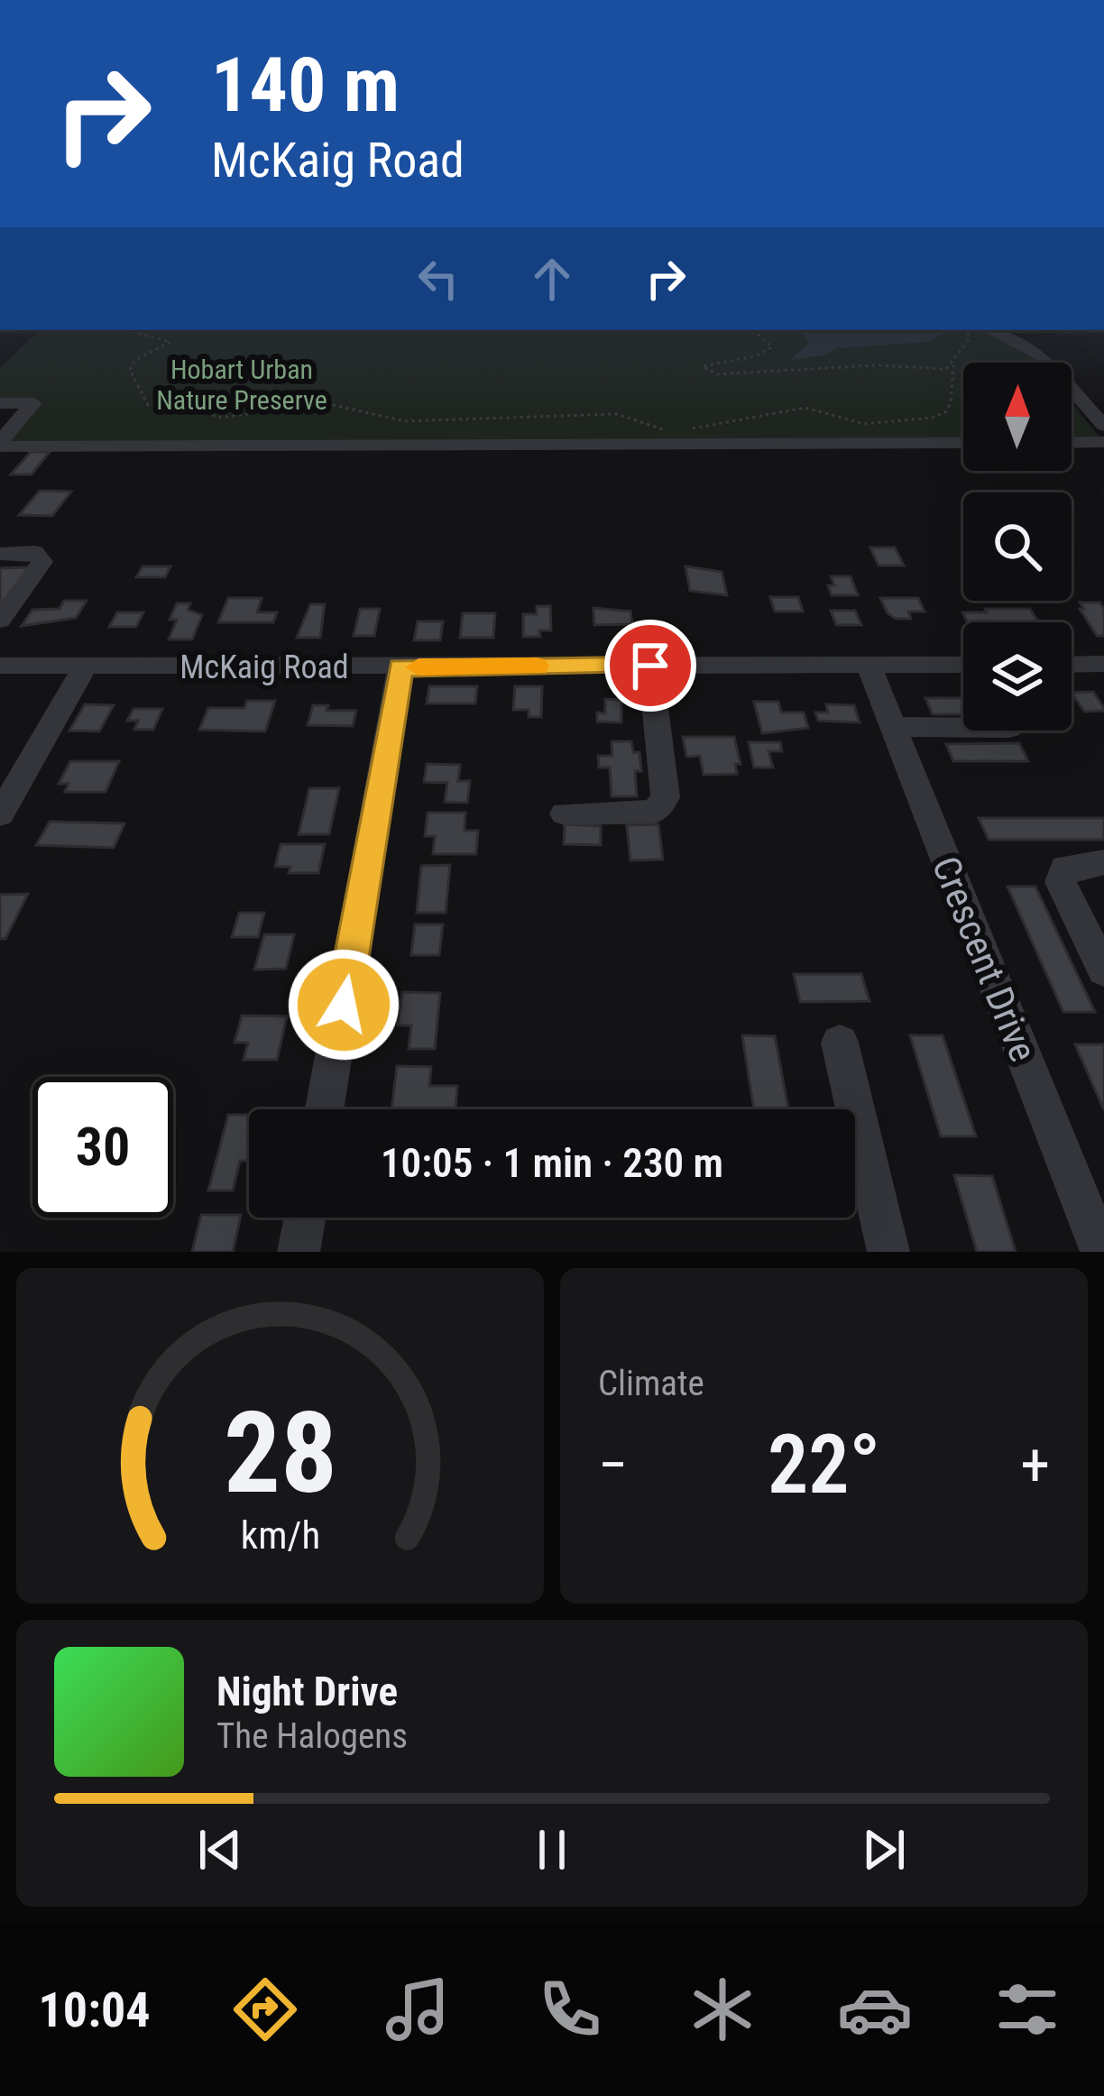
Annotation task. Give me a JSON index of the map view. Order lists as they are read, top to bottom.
{
  "streets": {
    "street": ["McKaig Road", "Crescent Drive"]
  },
  "crossings": [
    ["McKaig Road", "Crescent Drive"]
  ],
  "parks": ["Hobart Urban Nature Preserve"],
  "north": "top",
  "page": {
    "turn": ["140 m", "McKaig Road"],
    "limit": "30",
    "trip": "10:05 · 1 min · 230 m",
    "tile": "Climate",
    "heat": ["−", "22°", "+"],
    "song": ["Night Drive", "The Halogens"],
    "tabs": "10:04",
    "gauge": ["28", "km/h"]
  }
}
